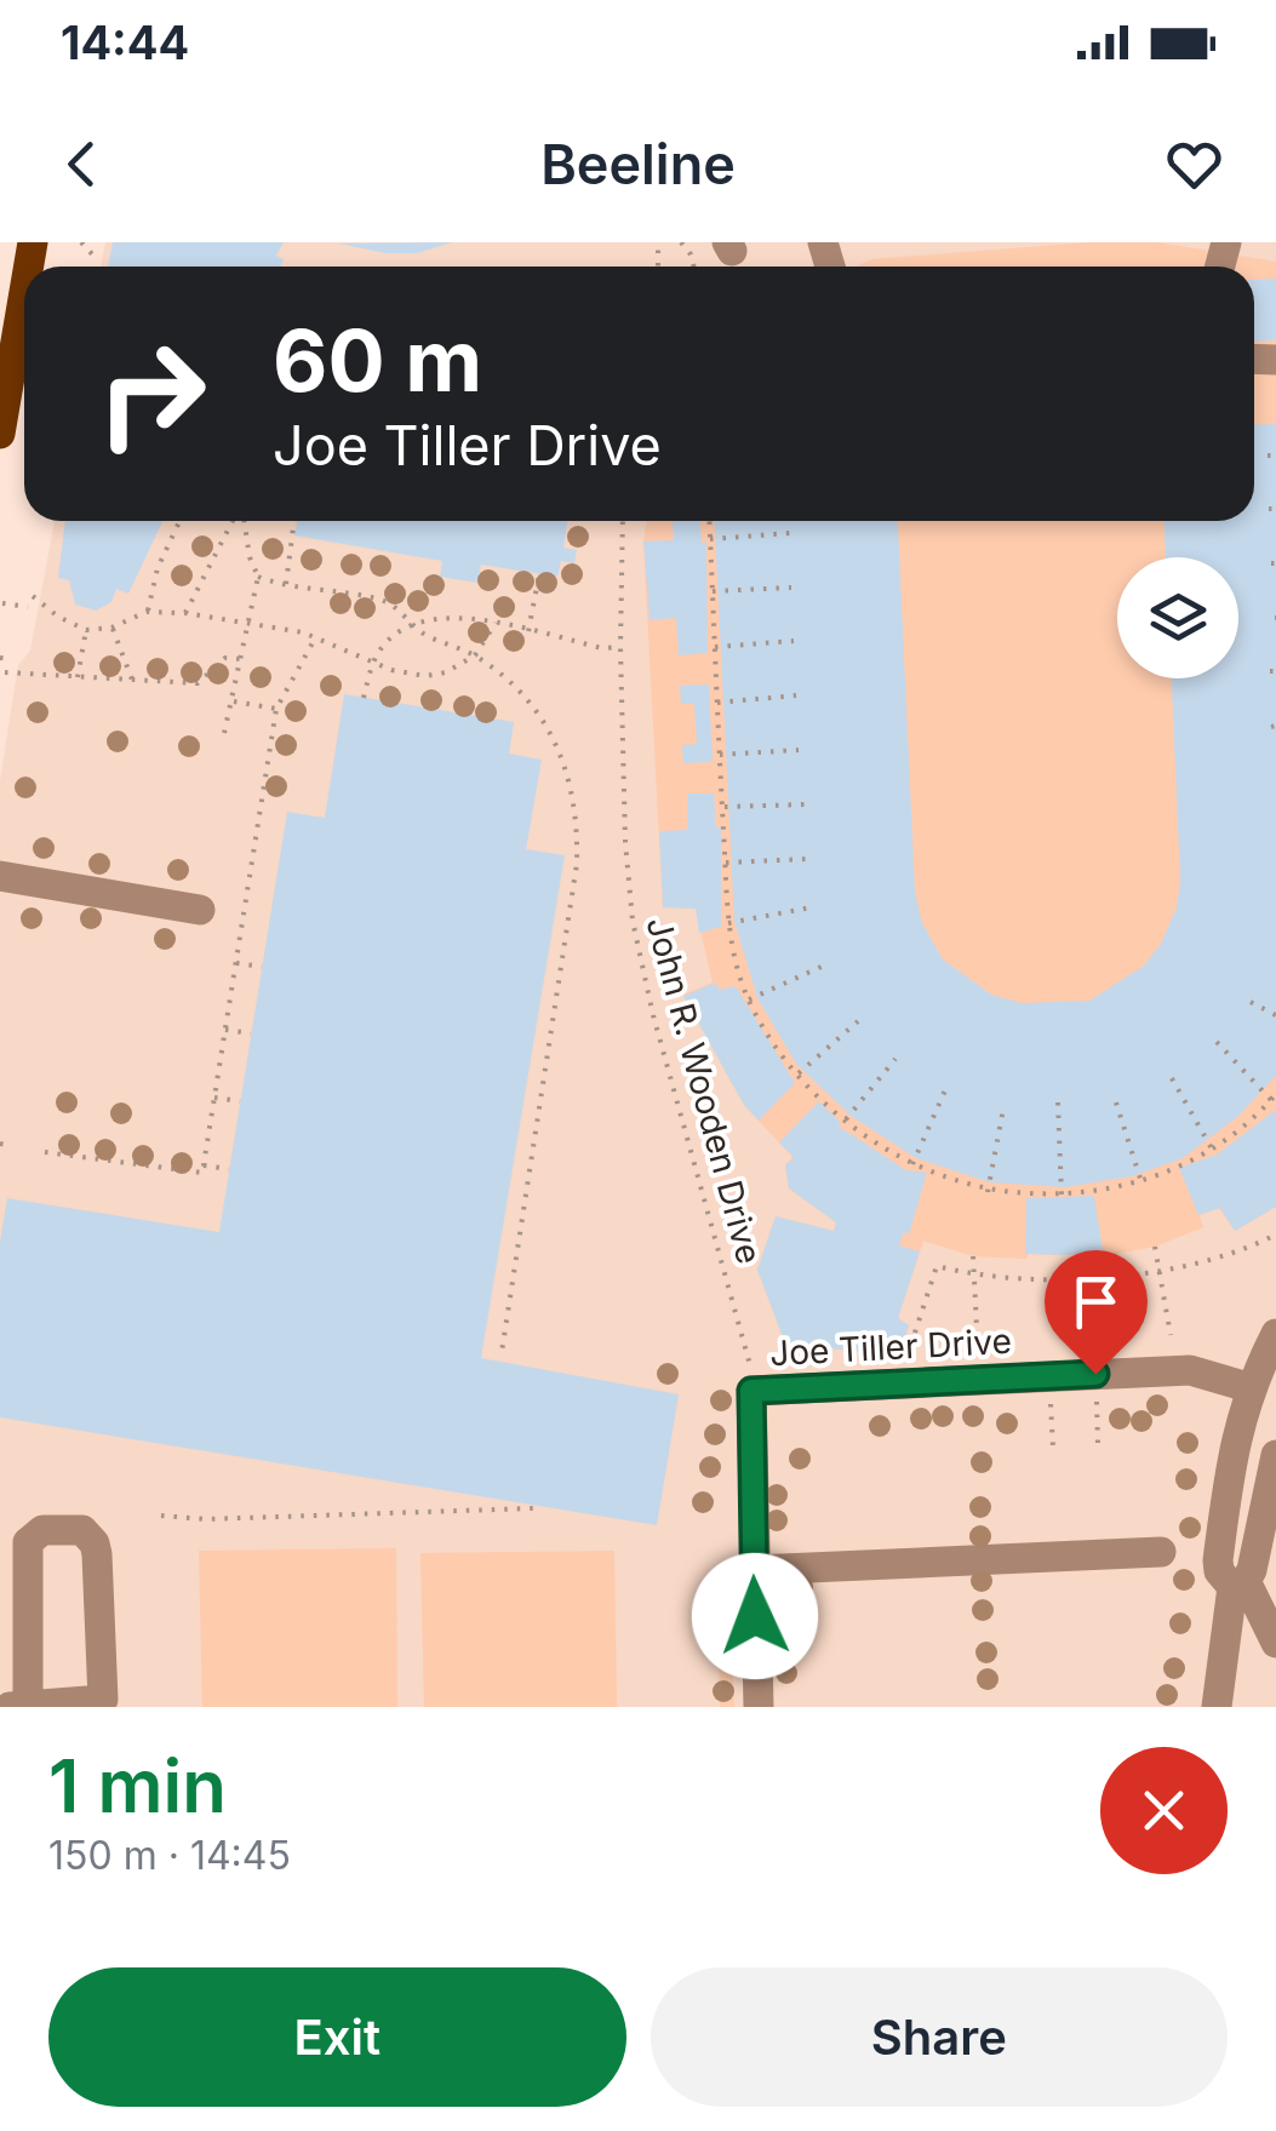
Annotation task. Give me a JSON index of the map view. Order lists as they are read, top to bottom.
{
  "streets": {
    "street": ["Joe Tiller Drive"],
    "path": ["John R. Wooden Drive"]
  },
  "crossings": [
    ["John R. Wooden Drive", "Joe Tiller Drive"]
  ],
  "page": {
    "status": "14:44",
    "header": "Beeline",
    "turn": ["60 m", "Joe Tiller Drive"],
    "heading": ["1 min", "150 m · 14:45"],
    "buttons": ["Exit", "Share"]
  }
}
